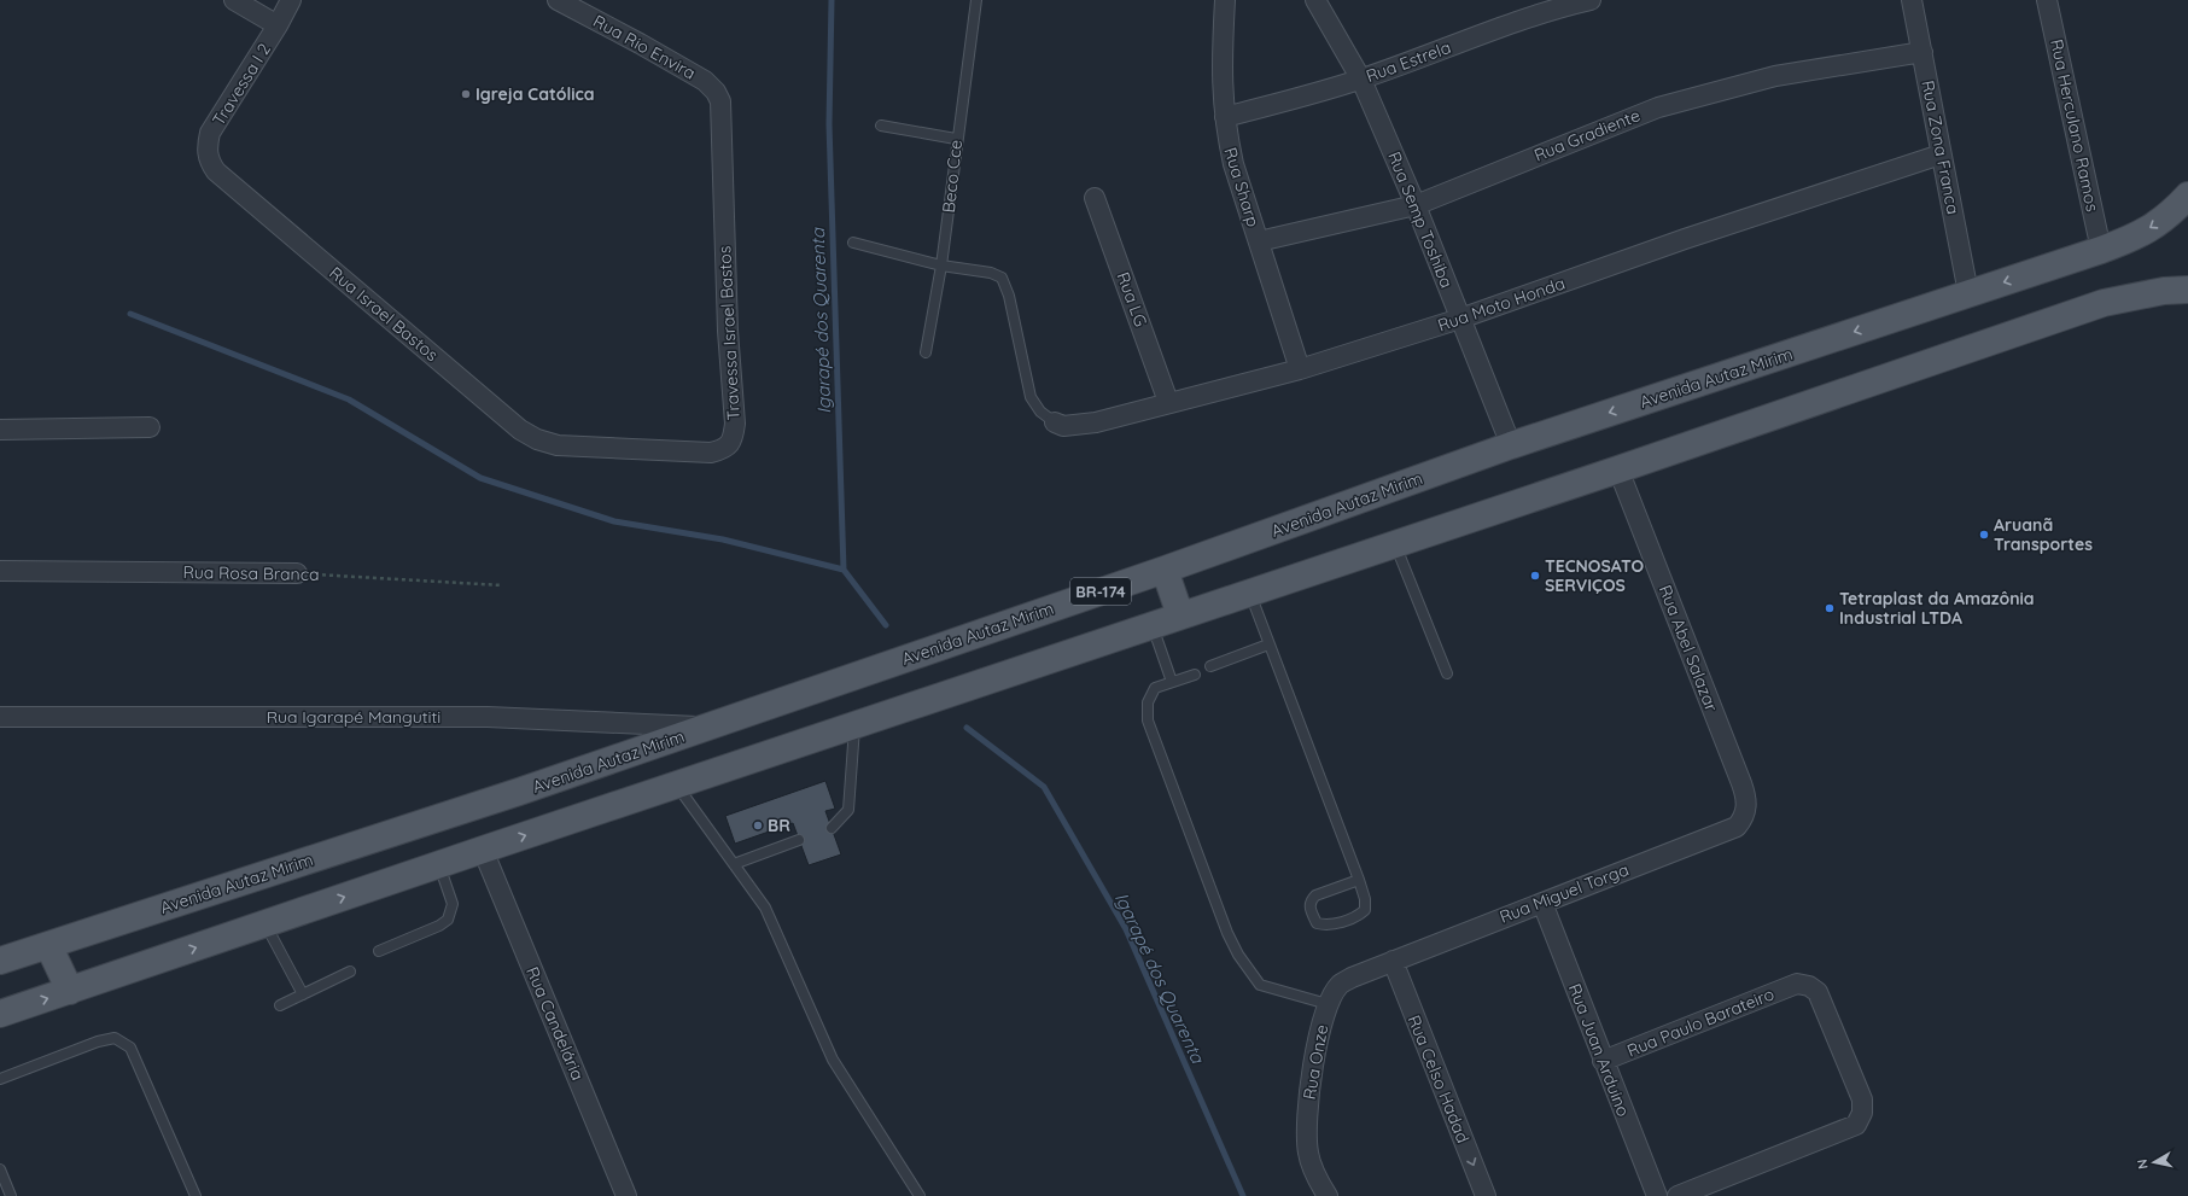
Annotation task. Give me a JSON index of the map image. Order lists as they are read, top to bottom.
{
  "streets": {
    "main road": ["Avenida Autaz Mirim", "BR-174"],
    "street": [
      "Rua Rio Envira",
      "Rua Estrela",
      "Travessa I 2",
      "Rua Herculano Ramos",
      "Rua Gradiente",
      "Rua Zona Franca",
      "Rua Sharp",
      "Rua Semp Toshiba",
      "Rua LG",
      "Rua Moto Honda",
      "Rua Israel Bastos",
      "Travessa Israel Bastos",
      "Rua Rosa Branca",
      "Rua Abel Salazar",
      "Rua Igarapé Mangutiti",
      "Rua Miguel Torga",
      "Rua Paulo Barateiro",
      "Rua Candelária",
      "Rua Juan Arduino",
      "Rua Onze",
      "Rua Celso Hadad"
    ],
    "lane": ["Beco Cce"]
  },
  "crossings": [
    ["Rua Rio Envira", "Travessa Israel Bastos"],
    ["Rua Estrela", "Rua Sharp"],
    ["Rua Estrela", "Rua Semp Toshiba"],
    ["Travessa I 2", "Rua Israel Bastos"],
    ["Rua Herculano Ramos", "Avenida Autaz Mirim"],
    ["Rua Gradiente", "Rua Zona Franca"],
    ["Rua Gradiente", "Rua Sharp"],
    ["Rua Gradiente", "Rua Semp Toshiba"],
    ["Rua Zona Franca", "Rua Moto Honda"],
    ["Rua Zona Franca", "Avenida Autaz Mirim"],
    ["Rua Sharp", "Rua Moto Honda"],
    ["Rua Semp Toshiba", "Rua Moto Honda"],
    ["Rua Semp Toshiba", "Avenida Autaz Mirim"],
    ["Rua LG", "Rua Moto Honda"],
    ["Rua Israel Bastos", "Travessa Israel Bastos"],
    ["Avenida Autaz Mirim", "Rua Igarapé Mangutiti"],
    ["Rua Abel Salazar", "Rua Miguel Torga"],
    ["Rua Miguel Torga", "Rua Juan Arduino"],
    ["Rua Miguel Torga", "Rua Onze"],
    ["Rua Miguel Torga", "Rua Celso Hadad"],
    ["Rua Paulo Barateiro", "Rua Juan Arduino"],
    ["Rua Onze", "Rua Celso Hadad"]
  ],
  "one_way": ["Rua Celso Hadad"],
  "water": ["Igarapé dos Quarenta"],
  "places": [
    "Igreja Católica",
    "Aruanã Transportes",
    "TECNOSATO SERVIÇOS",
    "Tetraplast da Amazônia Industrial LTDA",
    "BR"
  ],
  "north": "left"
}
